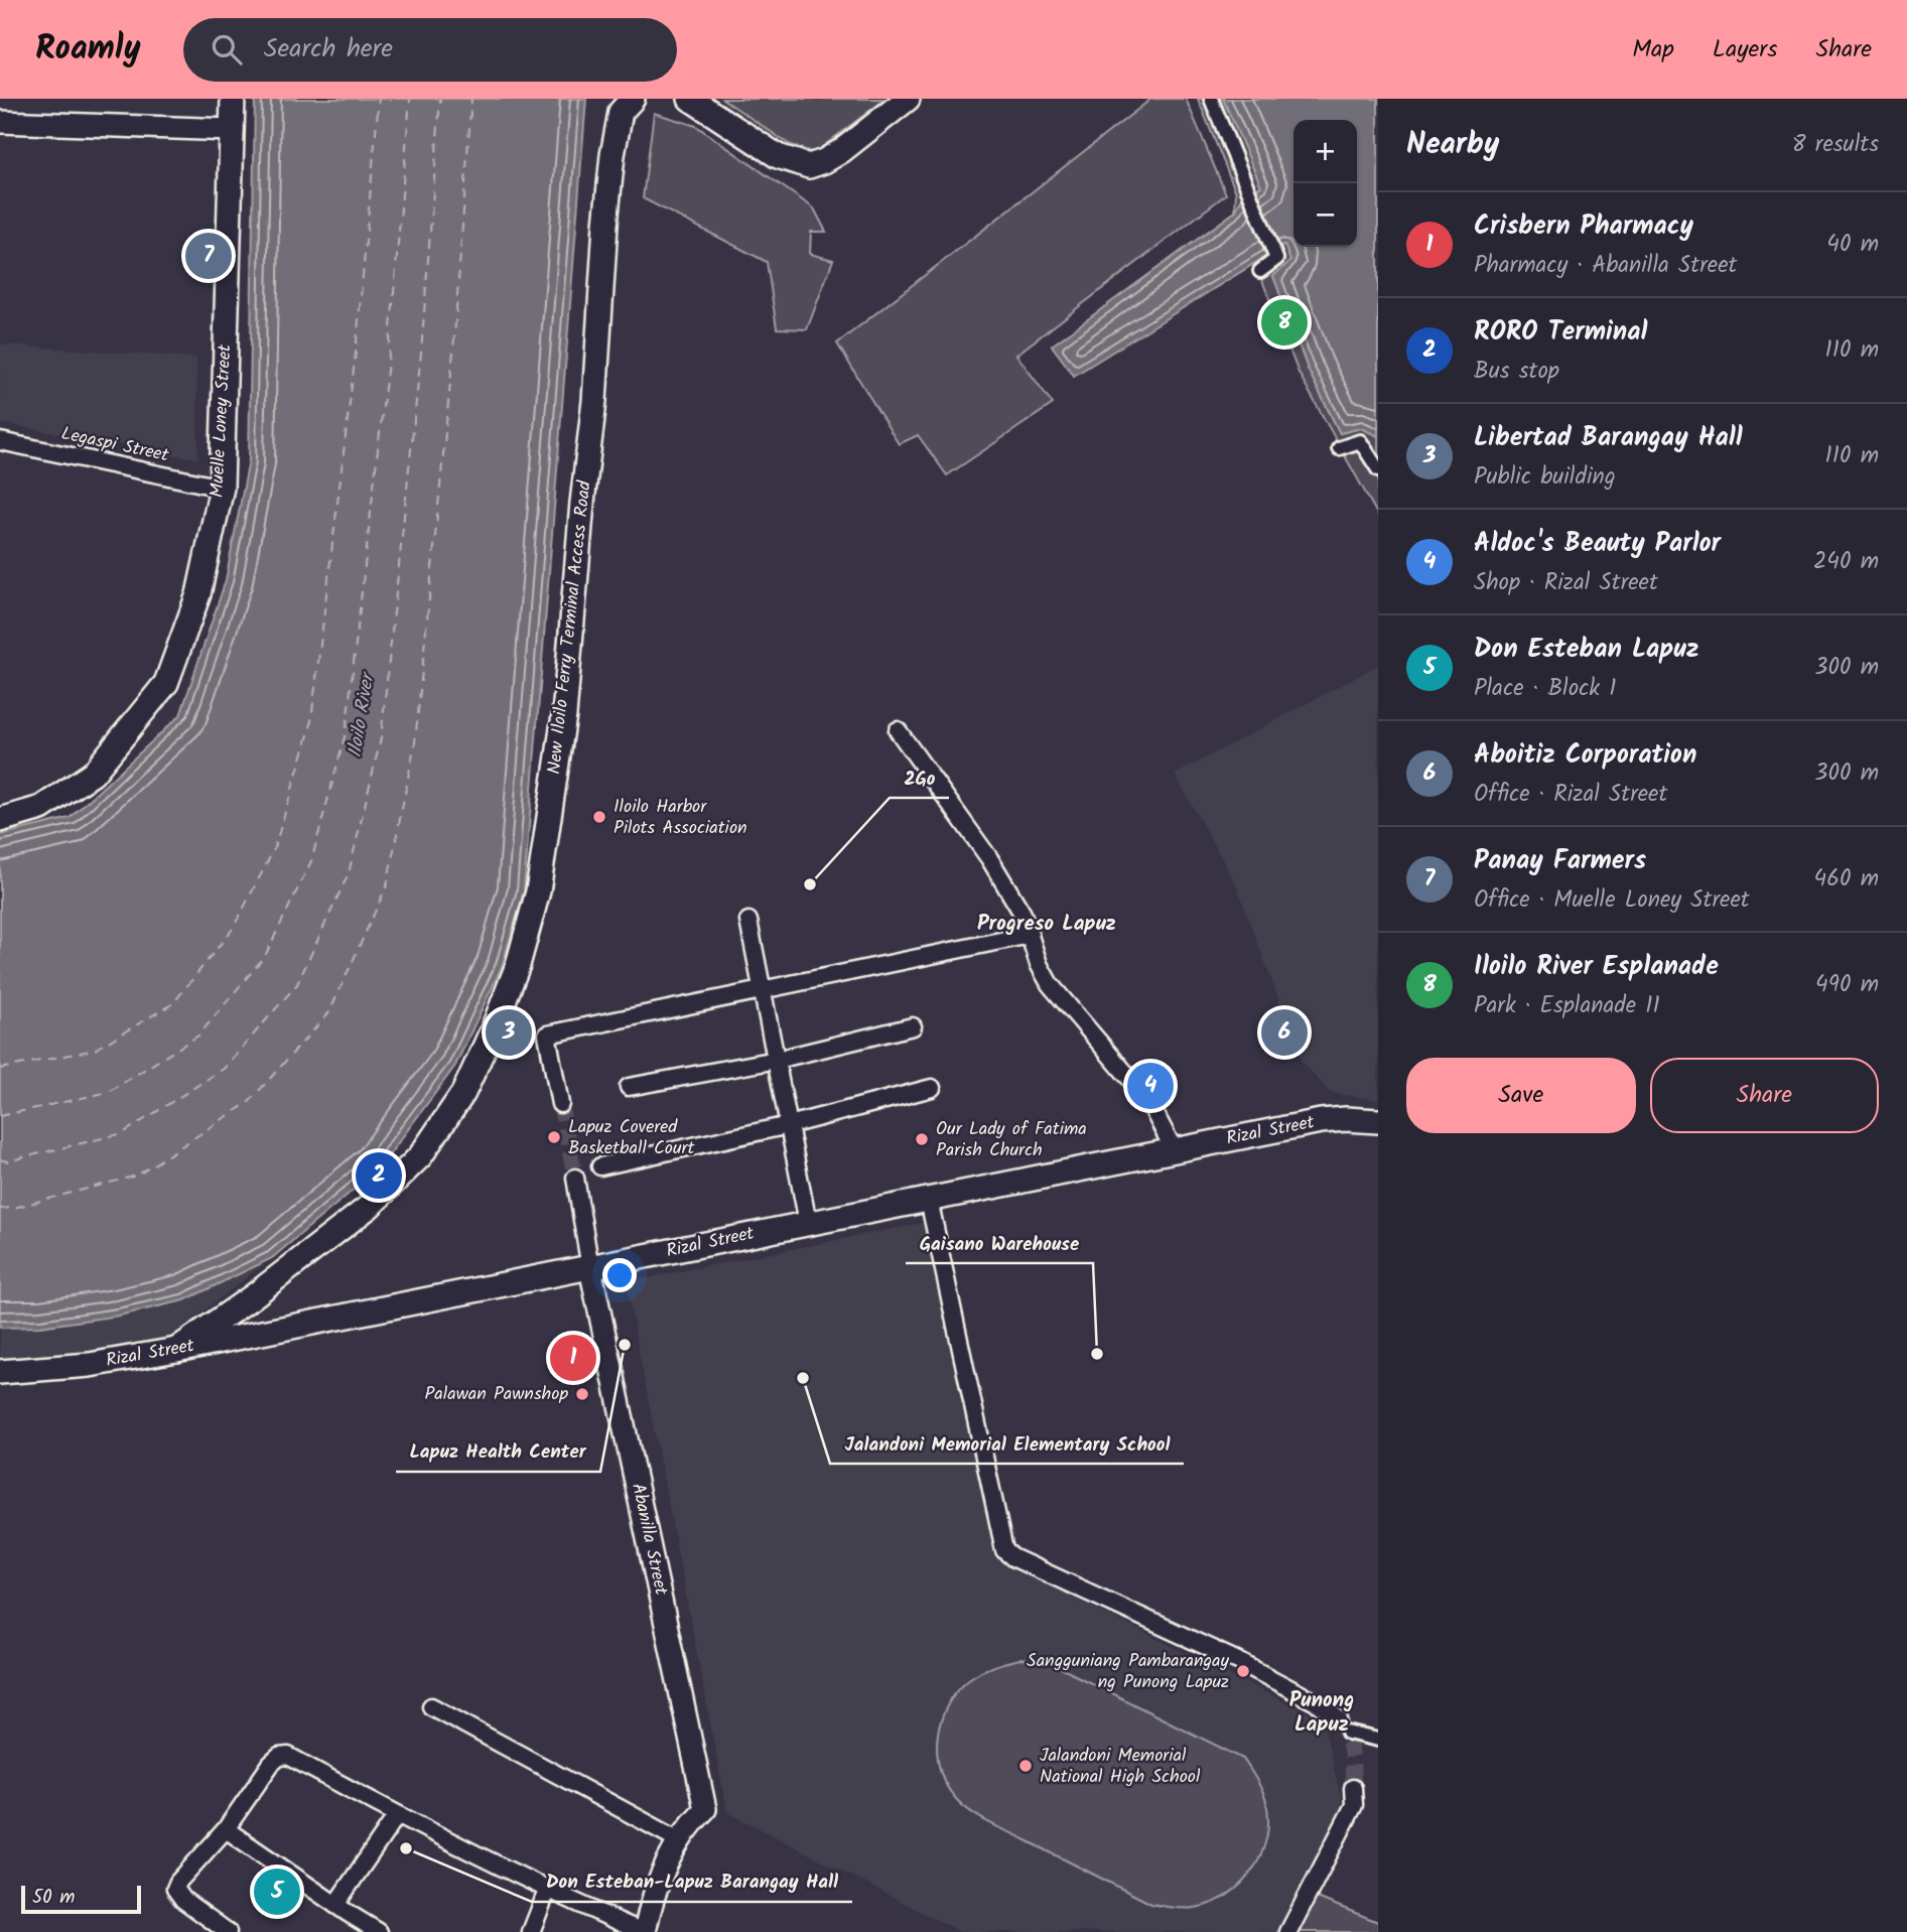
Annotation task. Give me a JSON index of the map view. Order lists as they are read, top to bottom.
{
  "streets": {
    "main road": ["Muelle Loney Street", "New Iloilo Ferry Terminal Access Road", "Rizal Street"],
    "street": ["Legaspi Street", "Abanilla Street"]
  },
  "crossings": [
    ["Muelle Loney Street", "Legaspi Street"],
    ["New Iloilo Ferry Terminal Access Road", "Rizal Street"],
    ["Rizal Street", "Abanilla Street"]
  ],
  "districts": ["Progreso Lapuz", "Punong Lapuz"],
  "water": ["Iloilo River"],
  "places": [
    "Iloilo Harbor Pilots Association",
    "2Go",
    "Lapuz Covered Basketball Court",
    "Our Lady of Fatima Parish Church",
    "Lapuz Health Center",
    "Gaisano Warehouse",
    "Jalandoni Memorial Elementary School",
    "Palawan Pawnshop",
    "Sangguniang Pambarangay ng Punong Lapuz",
    "Jalandoni Memorial National High School",
    "Don Esteban-Lapuz Barangay Hall"
  ],
  "scale_bar": "50 m",
  "page": {
    "header": "Roamly",
    "search": "Search here",
    "nav": ["Map", "Layers", "Share"],
    "heading": ["Nearby", "8 results"],
    "map_buttons": ["+", "−"],
    "list": [
      {
        "mark": "1",
        "name": "Crisbern Pharmacy",
        "note": "Pharmacy · Abanilla Street",
        "value": "40 m"
      },
      {
        "mark": "2",
        "name": "RORO Terminal",
        "note": "Bus stop",
        "value": "110 m"
      },
      {
        "mark": "3",
        "name": "Libertad Barangay Hall",
        "note": "Public building",
        "value": "110 m"
      },
      {
        "mark": "4",
        "name": "Aldoc's Beauty Parlor",
        "note": "Shop · Rizal Street",
        "value": "240 m"
      },
      {
        "mark": "5",
        "name": "Don Esteban Lapuz",
        "note": "Place · Block 1",
        "value": "300 m"
      },
      {
        "mark": "6",
        "name": "Aboitiz Corporation",
        "note": "Office · Rizal Street",
        "value": "300 m"
      },
      {
        "mark": "7",
        "name": "Panay Farmers",
        "note": "Office · Muelle Loney Street",
        "value": "460 m"
      },
      {
        "mark": "8",
        "name": "Iloilo River Esplanade",
        "note": "Park · Esplanade 11",
        "value": "490 m"
      }
    ],
    "pins": [
      "7",
      "8",
      "3",
      "6",
      "4",
      "2",
      "1",
      "5"
    ],
    "buttons": ["Save", "Share"],
    "scale": "50 m"
  }
}
